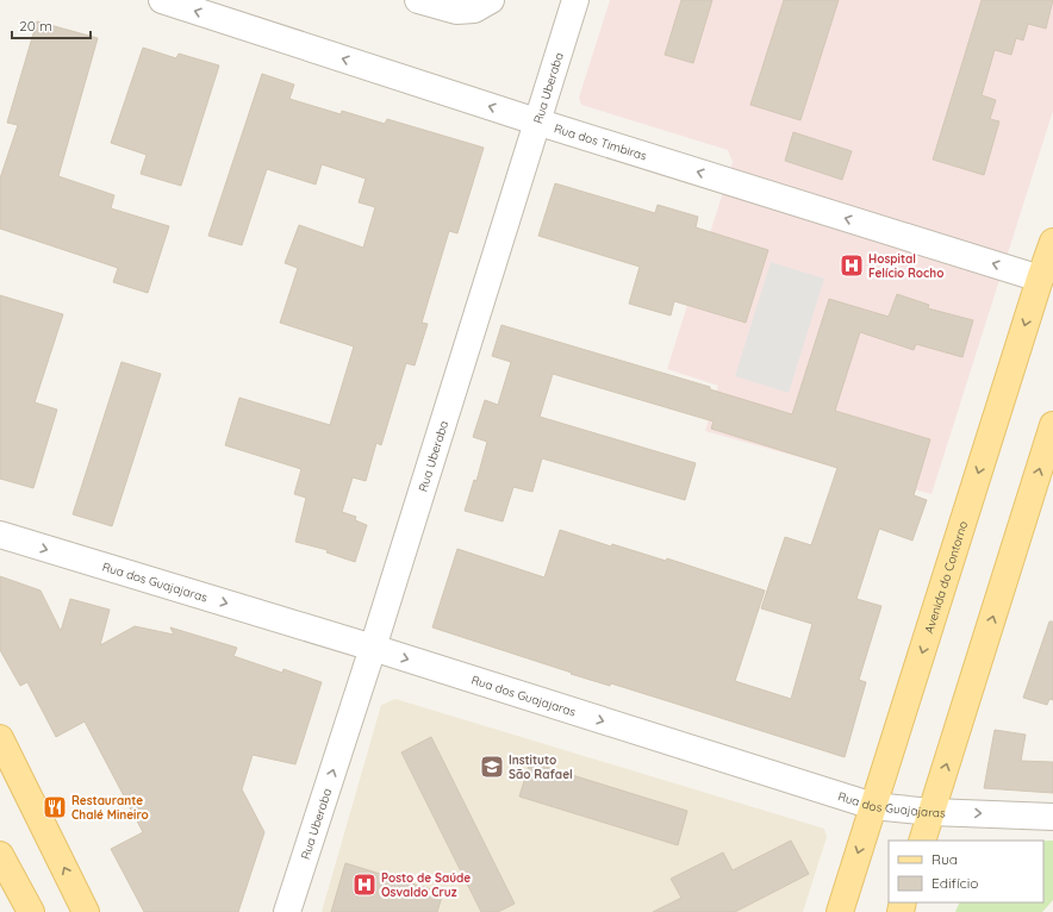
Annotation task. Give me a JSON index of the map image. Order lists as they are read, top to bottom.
{
  "streets": {
    "main road": ["Avenida do Contorno"],
    "street": ["Rua Uberaba", "Rua dos Timbiras", "Rua dos Guajajaras"]
  },
  "crossings": [
    ["Rua Uberaba", "Rua dos Timbiras"],
    ["Rua Uberaba", "Rua dos Guajajaras"],
    ["Rua dos Timbiras", "Avenida do Contorno"],
    ["Avenida do Contorno", "Rua dos Guajajaras"]
  ],
  "one_way": ["Rua dos Timbiras", "Rua dos Guajajaras"],
  "places": {
    "hospital": ["Hospital Felício Rocho", "Posto de Saúde Osvaldo Cruz"],
    "school or university": ["Instituto São Rafael"],
    "restaurant": ["Restaurante Chalé Mineiro"]
  },
  "legend": ["Rua", "Edifício"],
  "scale_bar": "20 m"
}
